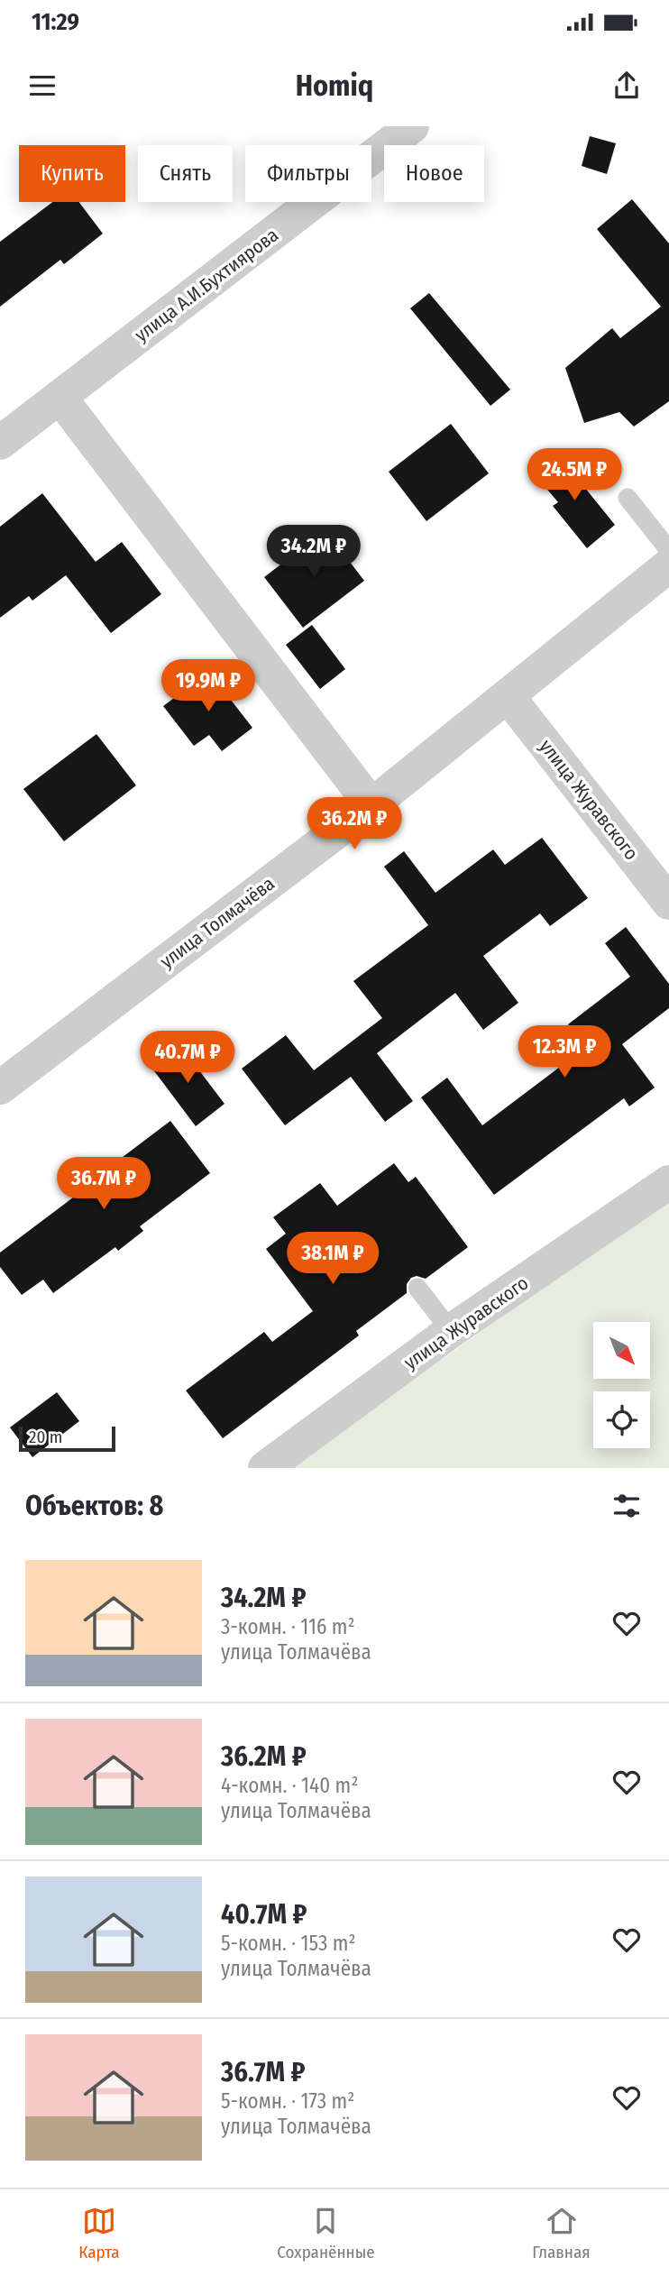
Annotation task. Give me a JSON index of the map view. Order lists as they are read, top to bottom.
{
  "streets": {
    "street": ["улица А.И.Бухтиярова", "улица Журавского", "улица Толмачёва"]
  },
  "crossings": [
    ["улица Журавского", "улица Толмачёва"]
  ],
  "scale_bar": "20 m",
  "north": "bottom right",
  "page": {
    "status": "11:29",
    "header": "Homiq",
    "chip": [
      "Купить",
      "Снять",
      "Фильтры",
      "Новое"
    ],
    "price": [
      "24.5M ₽",
      "34.2M ₽",
      "19.9M ₽",
      "36.2M ₽",
      "12.3M ₽",
      "40.7M ₽",
      "36.7M ₽",
      "38.1M ₽"
    ],
    "scale": "20 m",
    "heading": "Объектов: 8",
    "list": [
      {
        "name": "34.2M ₽",
        "note": "3-комн. · 116 m² · улица Толмачёва"
      },
      {
        "name": "36.2M ₽",
        "note": "4-комн. · 140 m² · улица Толмачёва"
      },
      {
        "name": "40.7M ₽",
        "note": "5-комн. · 153 m² · улица Толмачёва"
      },
      {
        "name": "36.7M ₽",
        "note": "5-комн. · 173 m² · улица Толмачёва"
      }
    ],
    "tabs": ["Карта", "Сохранённые", "Главная"]
  }
}
